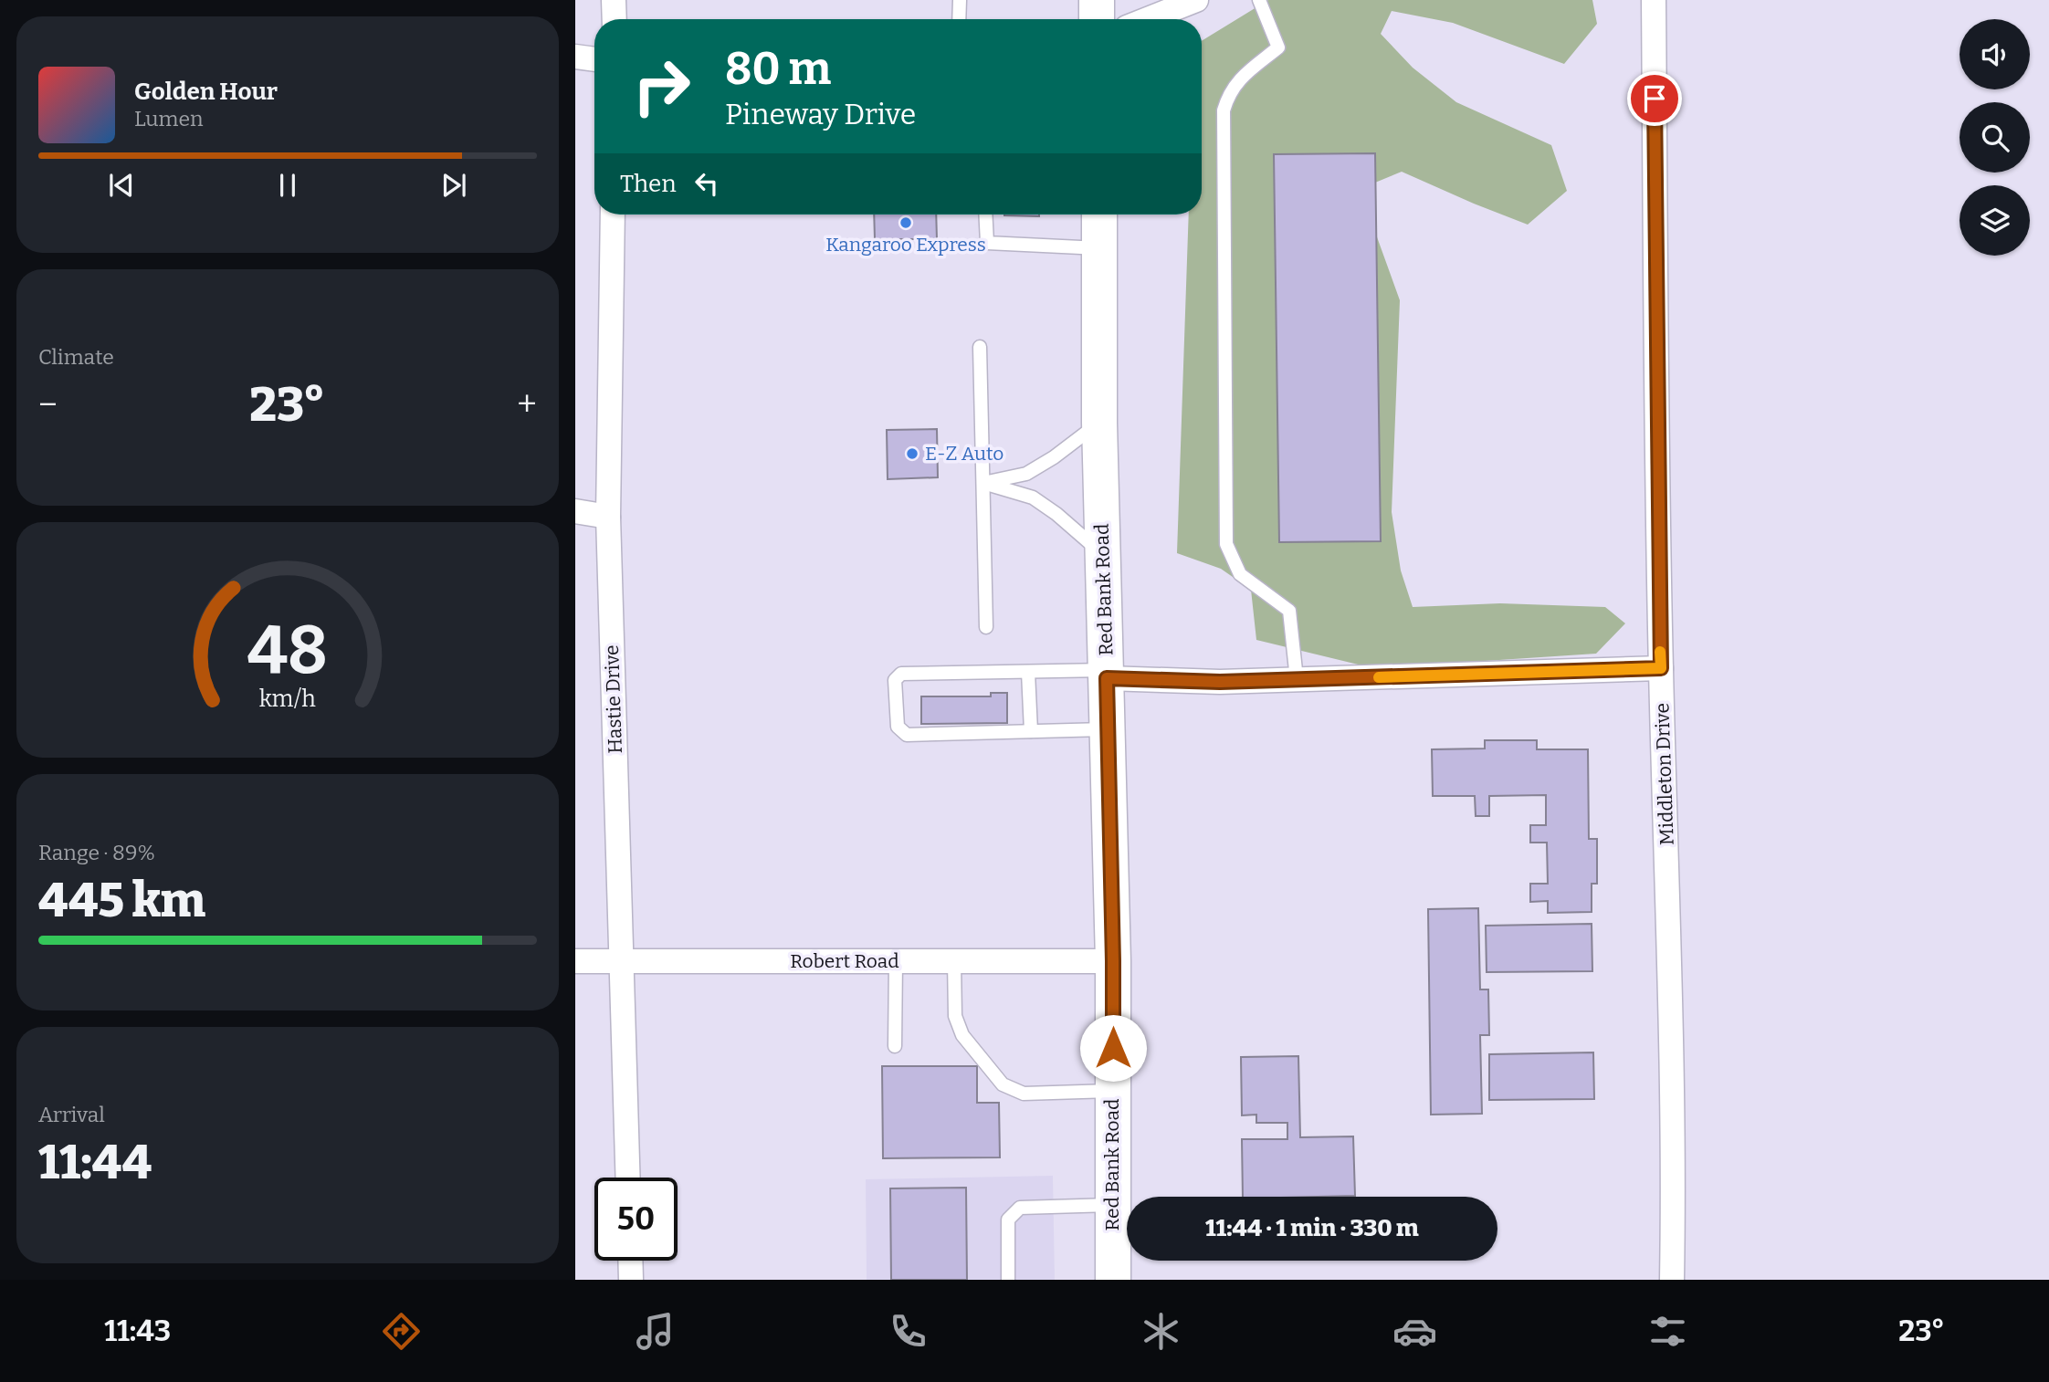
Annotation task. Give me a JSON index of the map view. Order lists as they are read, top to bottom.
{
  "streets": {
    "main road": ["Red Bank Road"],
    "street": ["Hastie Drive", "Middleton Drive", "Robert Road"]
  },
  "crossings": [
    ["Red Bank Road", "Robert Road"],
    ["Hastie Drive", "Robert Road"]
  ],
  "places": ["Kangaroo Express", "E-Z Auto"],
  "page": {
    "turn": ["80 m", "Pineway Drive"],
    "song": ["Golden Hour", "Lumen"],
    "then": "Then",
    "tile": [
      "Climate",
      ["Range · 89%", "445 km"],
      ["Arrival", "11:44"]
    ],
    "heat": ["−", "23°", "+"],
    "limit": "50",
    "trip": "11:44 · 1 min · 330 m",
    "tabs": ["11:43", "23°"],
    "gauge": ["48", "km/h"]
  }
}
